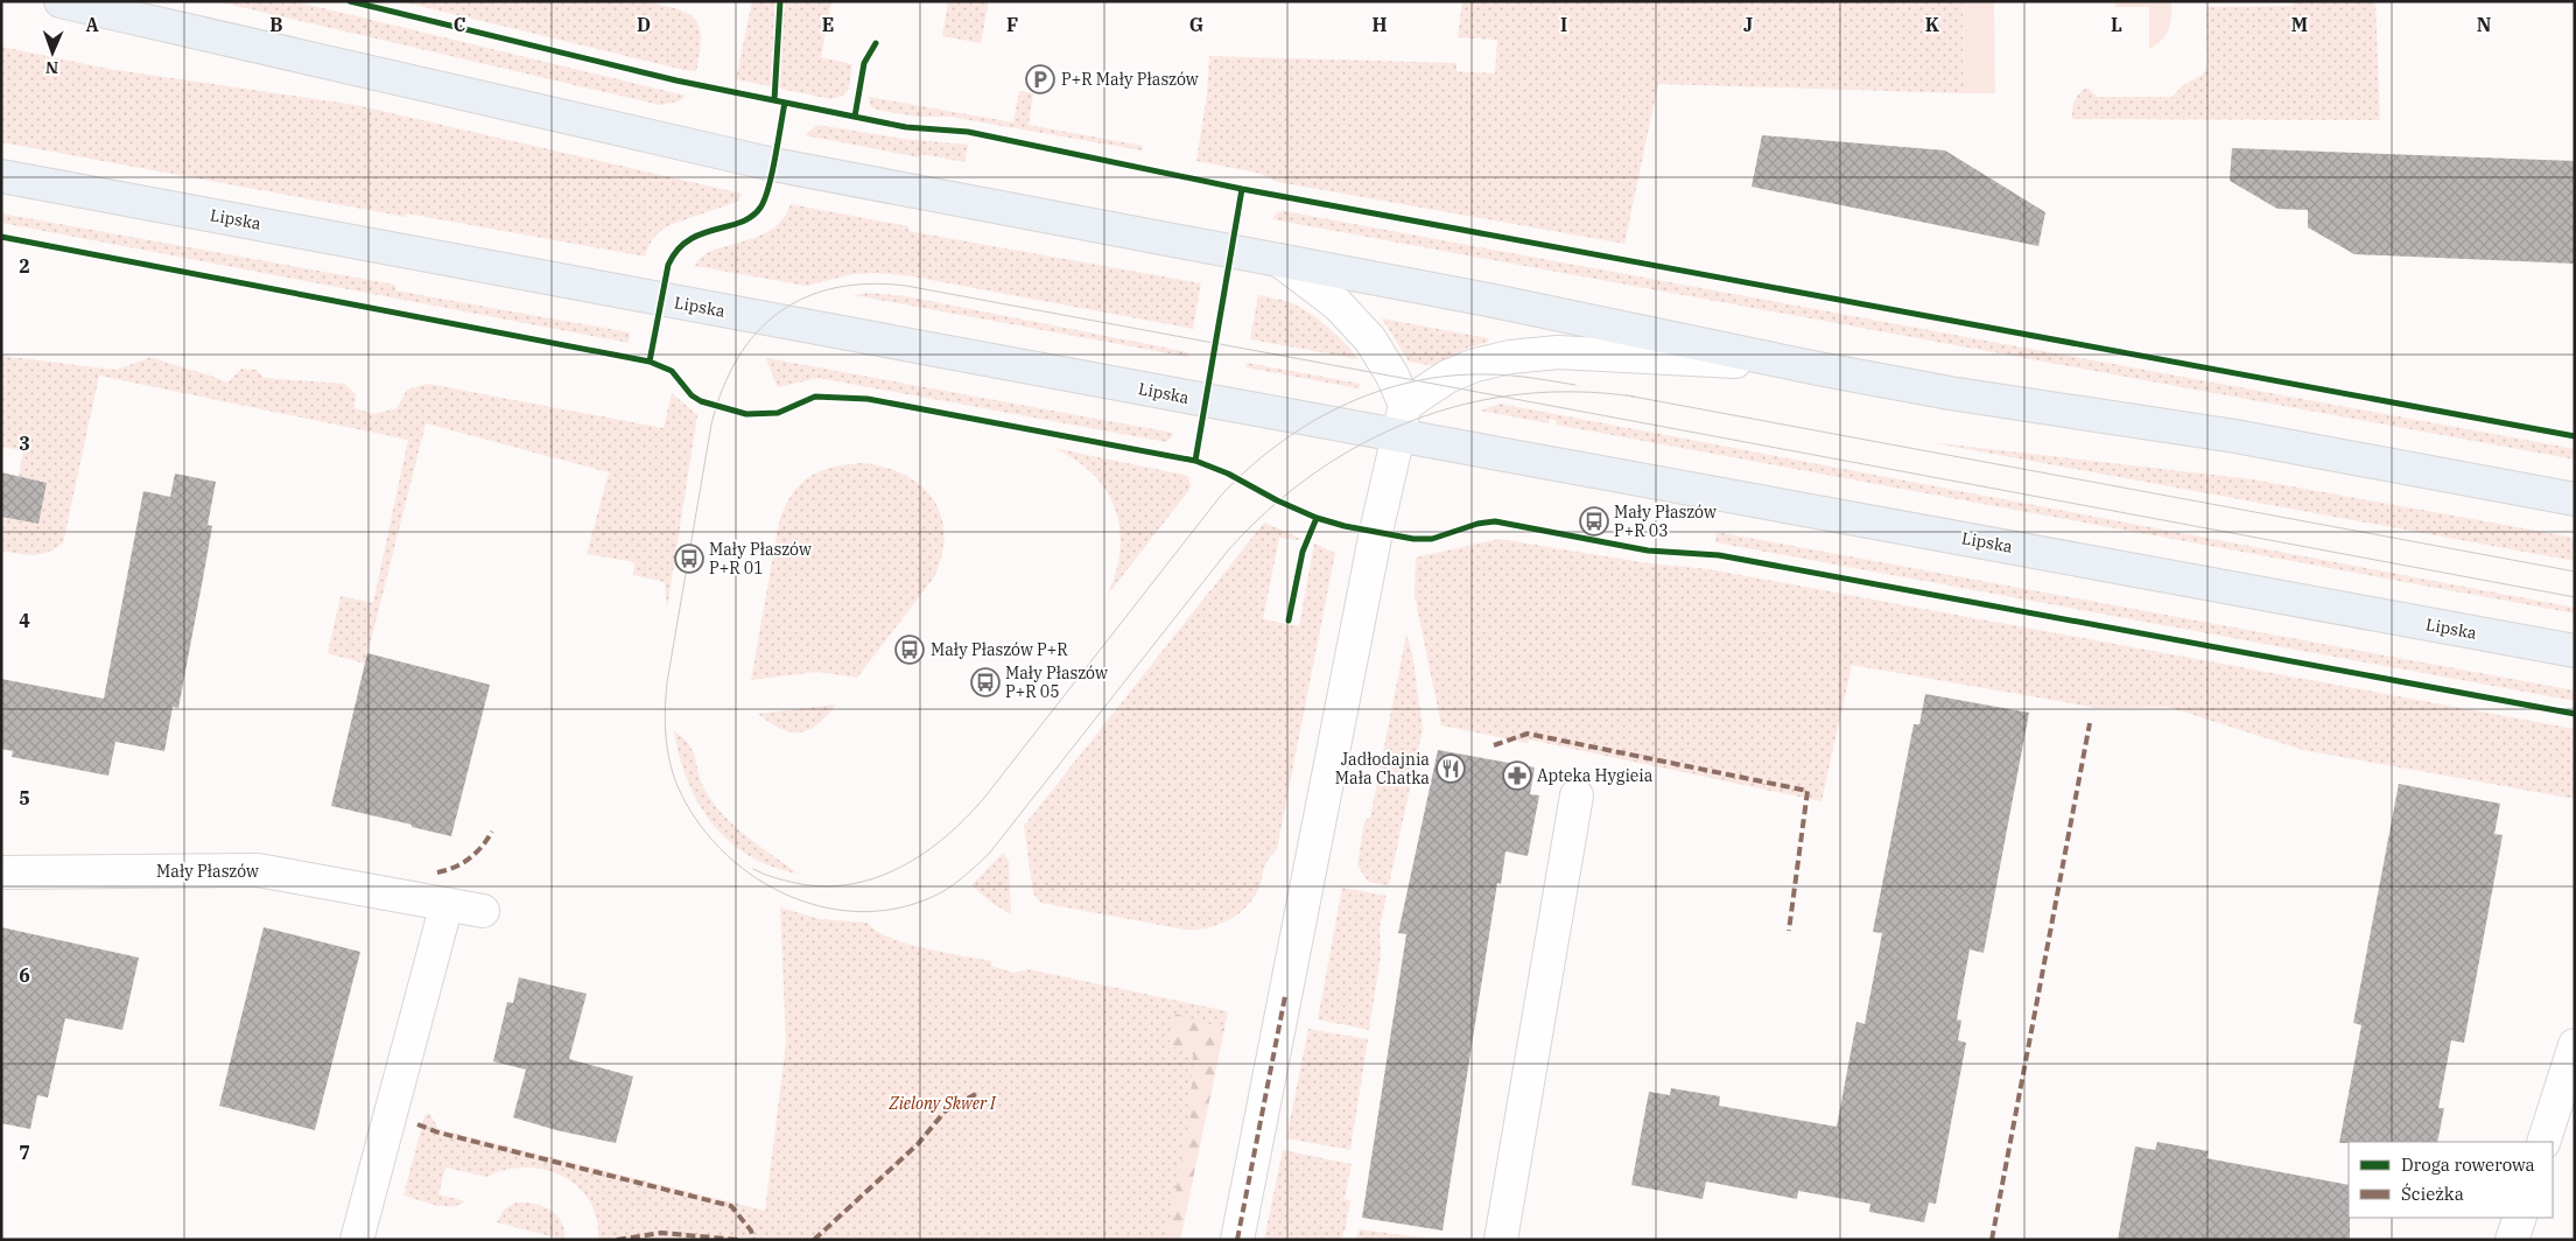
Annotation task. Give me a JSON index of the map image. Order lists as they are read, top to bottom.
{
  "streets": {
    "main road": ["Lipska"],
    "street": ["Mały Płaszów"]
  },
  "parks": ["Zielony Skwer I"],
  "places": {
    "parking": ["P+R Mały Płaszów"],
    "bus stop": [
      "Mały Płaszów P+R 03",
      "Mały Płaszów P+R 01",
      "Mały Płaszów P+R",
      "Mały Płaszów P+R 05"
    ],
    "restaurant": ["Jadłodajnia Mała Chatka"],
    "pharmacy": ["Apteka Hygieia"]
  },
  "legend": ["Droga rowerowa", "Ścieżka"],
  "north": "bottom",
  "grid": {
    "columns": [
      "A",
      "B",
      "C",
      "D",
      "E",
      "F",
      "G",
      "H",
      "I",
      "J",
      "K",
      "L",
      "M",
      "N"
    ],
    "rows": [
      "2",
      "3",
      "4",
      "5",
      "6",
      "7"
    ]
  }
}
